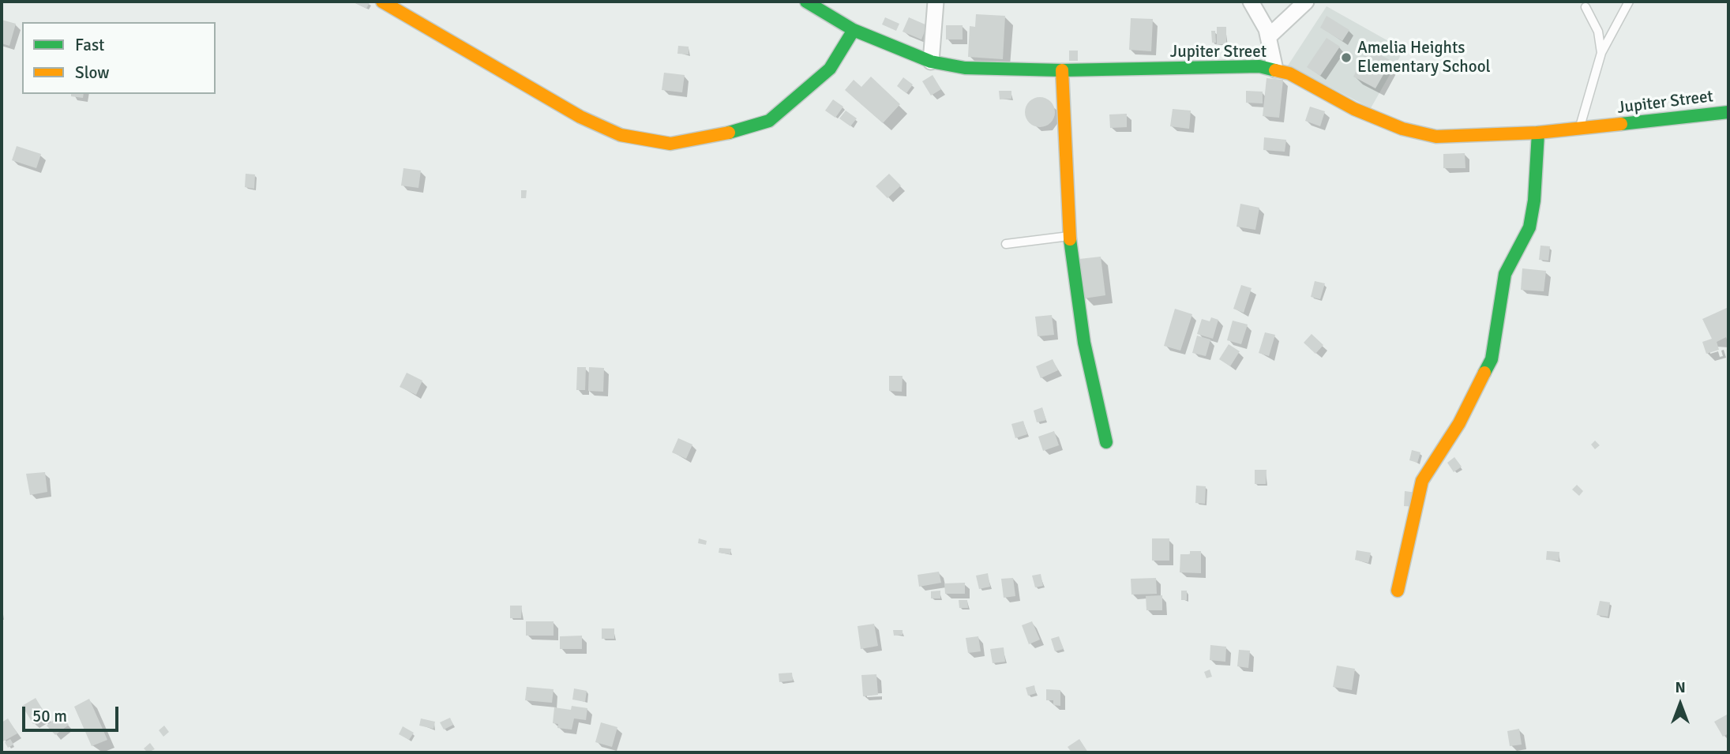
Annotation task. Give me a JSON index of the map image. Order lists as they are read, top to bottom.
{
  "streets": {
    "street": ["Jupiter Street"]
  },
  "places": ["Amelia Heights Elementary School"],
  "legend": ["Fast", "Slow"],
  "scale_bar": "50 m",
  "north": "top"
}
